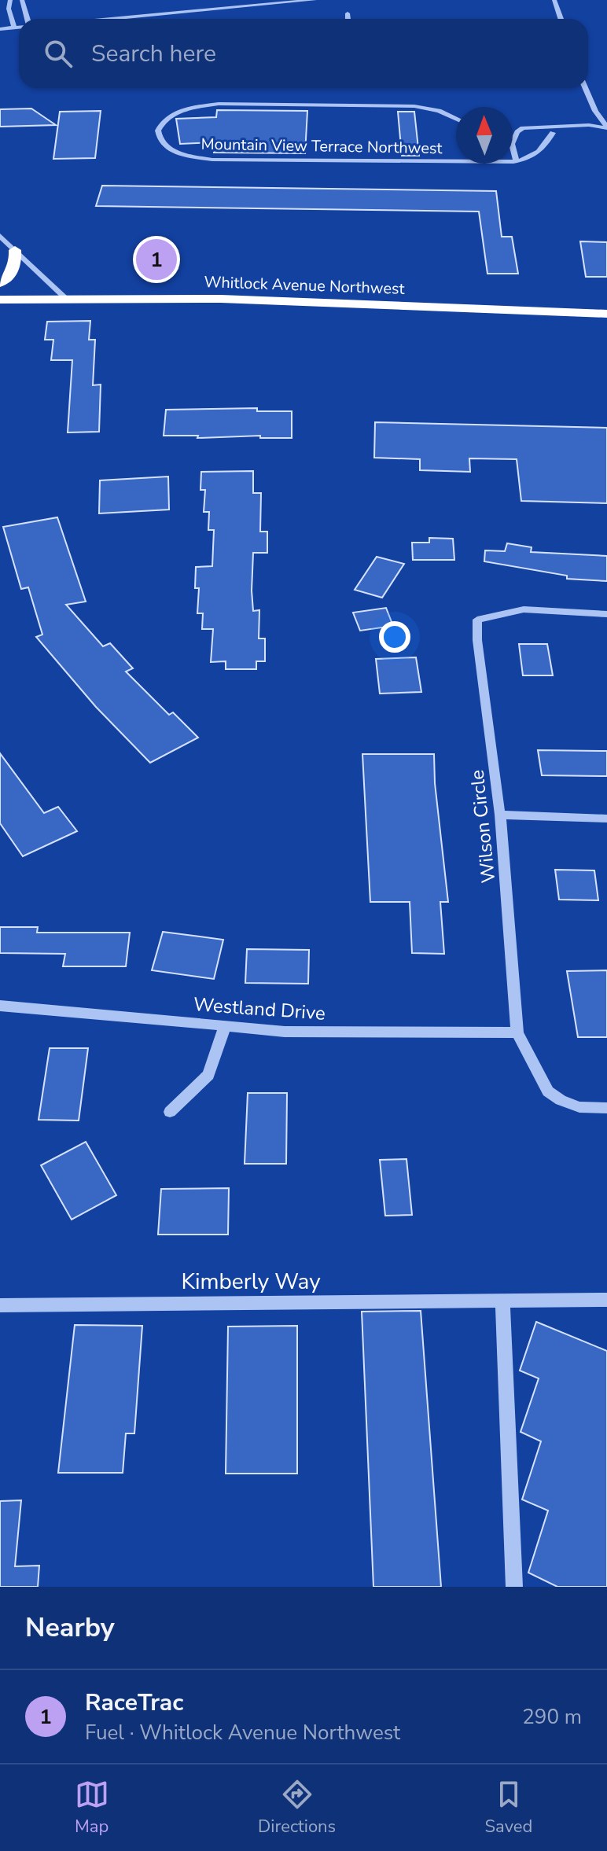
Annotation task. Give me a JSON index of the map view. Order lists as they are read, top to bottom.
{
  "streets": {
    "highway": ["Whitlock Avenue Northwest"],
    "street": [
      "Mountain View Terrace Northwest",
      "Wilson Circle",
      "Westland Drive",
      "Kimberly Way"
    ]
  },
  "crossings": [
    ["Wilson Circle", "Westland Drive"]
  ],
  "north": "top",
  "page": {
    "search": "Search here",
    "pins": "1",
    "heading": "Nearby",
    "list": [
      {
        "mark": "1",
        "name": "RaceTrac",
        "note": "Fuel · Whitlock Avenue Northwest",
        "value": "290 m"
      }
    ],
    "nav": ["Map", "Directions", "Saved"]
  }
}
